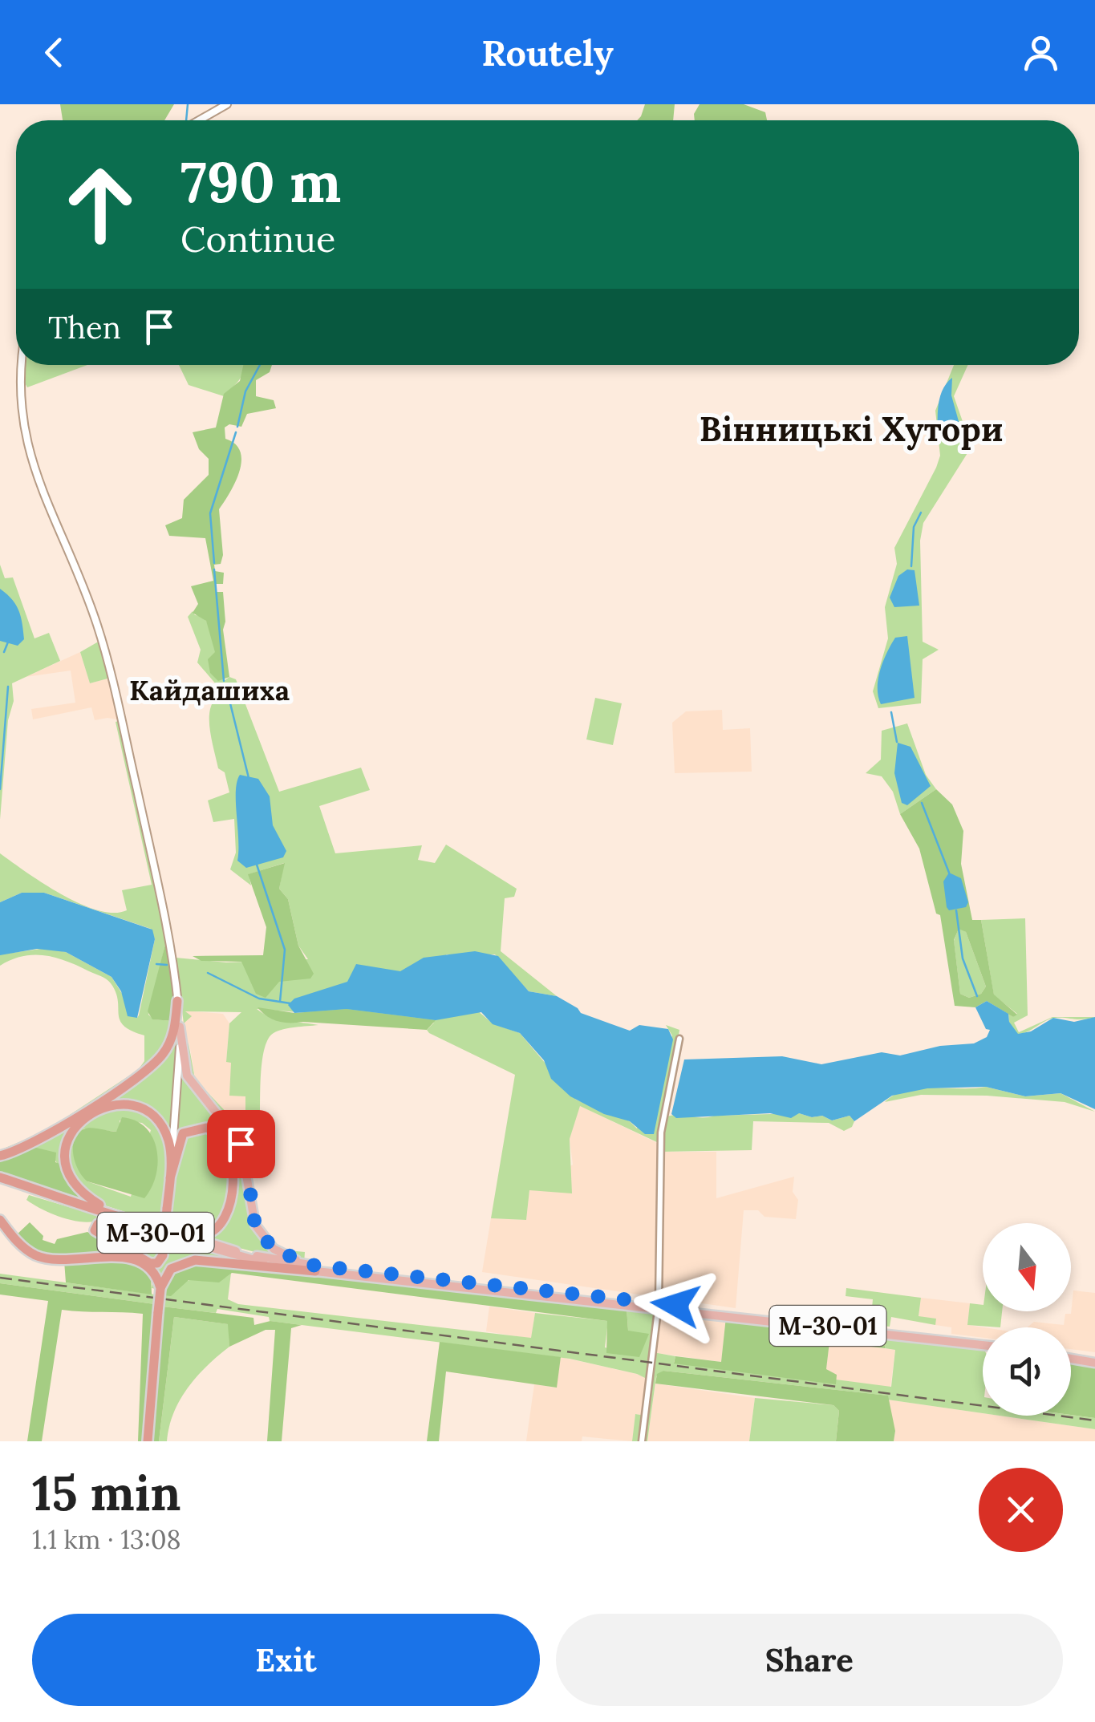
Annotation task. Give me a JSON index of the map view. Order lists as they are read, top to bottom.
{
  "streets": {
    "main road": ["М-30-01"]
  },
  "districts": ["Вінницькі Хутори", "Кайдашиха"],
  "north": "bottom",
  "page": {
    "header": "Routely",
    "turn": ["790 m", "Continue"],
    "then": "Then",
    "heading": ["15 min", "1.1 km · 13:08"],
    "buttons": ["Exit", "Share"]
  }
}
